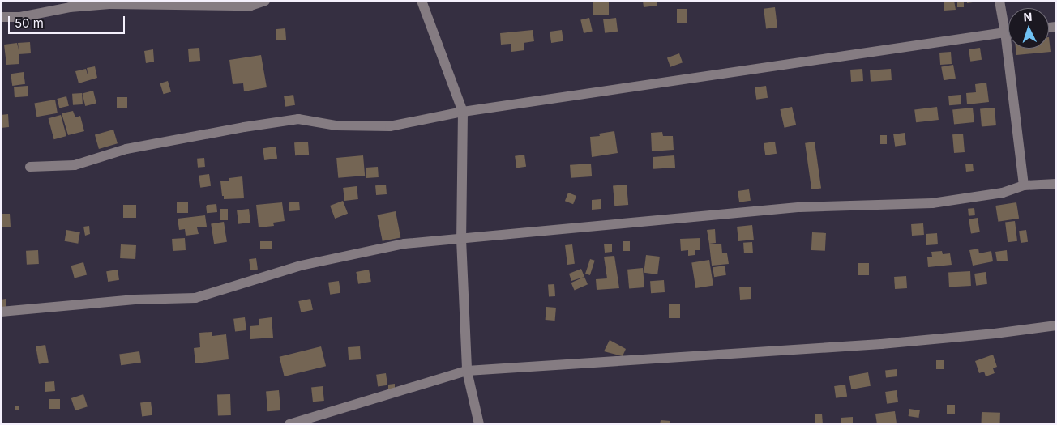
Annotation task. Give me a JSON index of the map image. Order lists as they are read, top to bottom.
{
  "scale_bar": "50 m",
  "north": "top"
}
